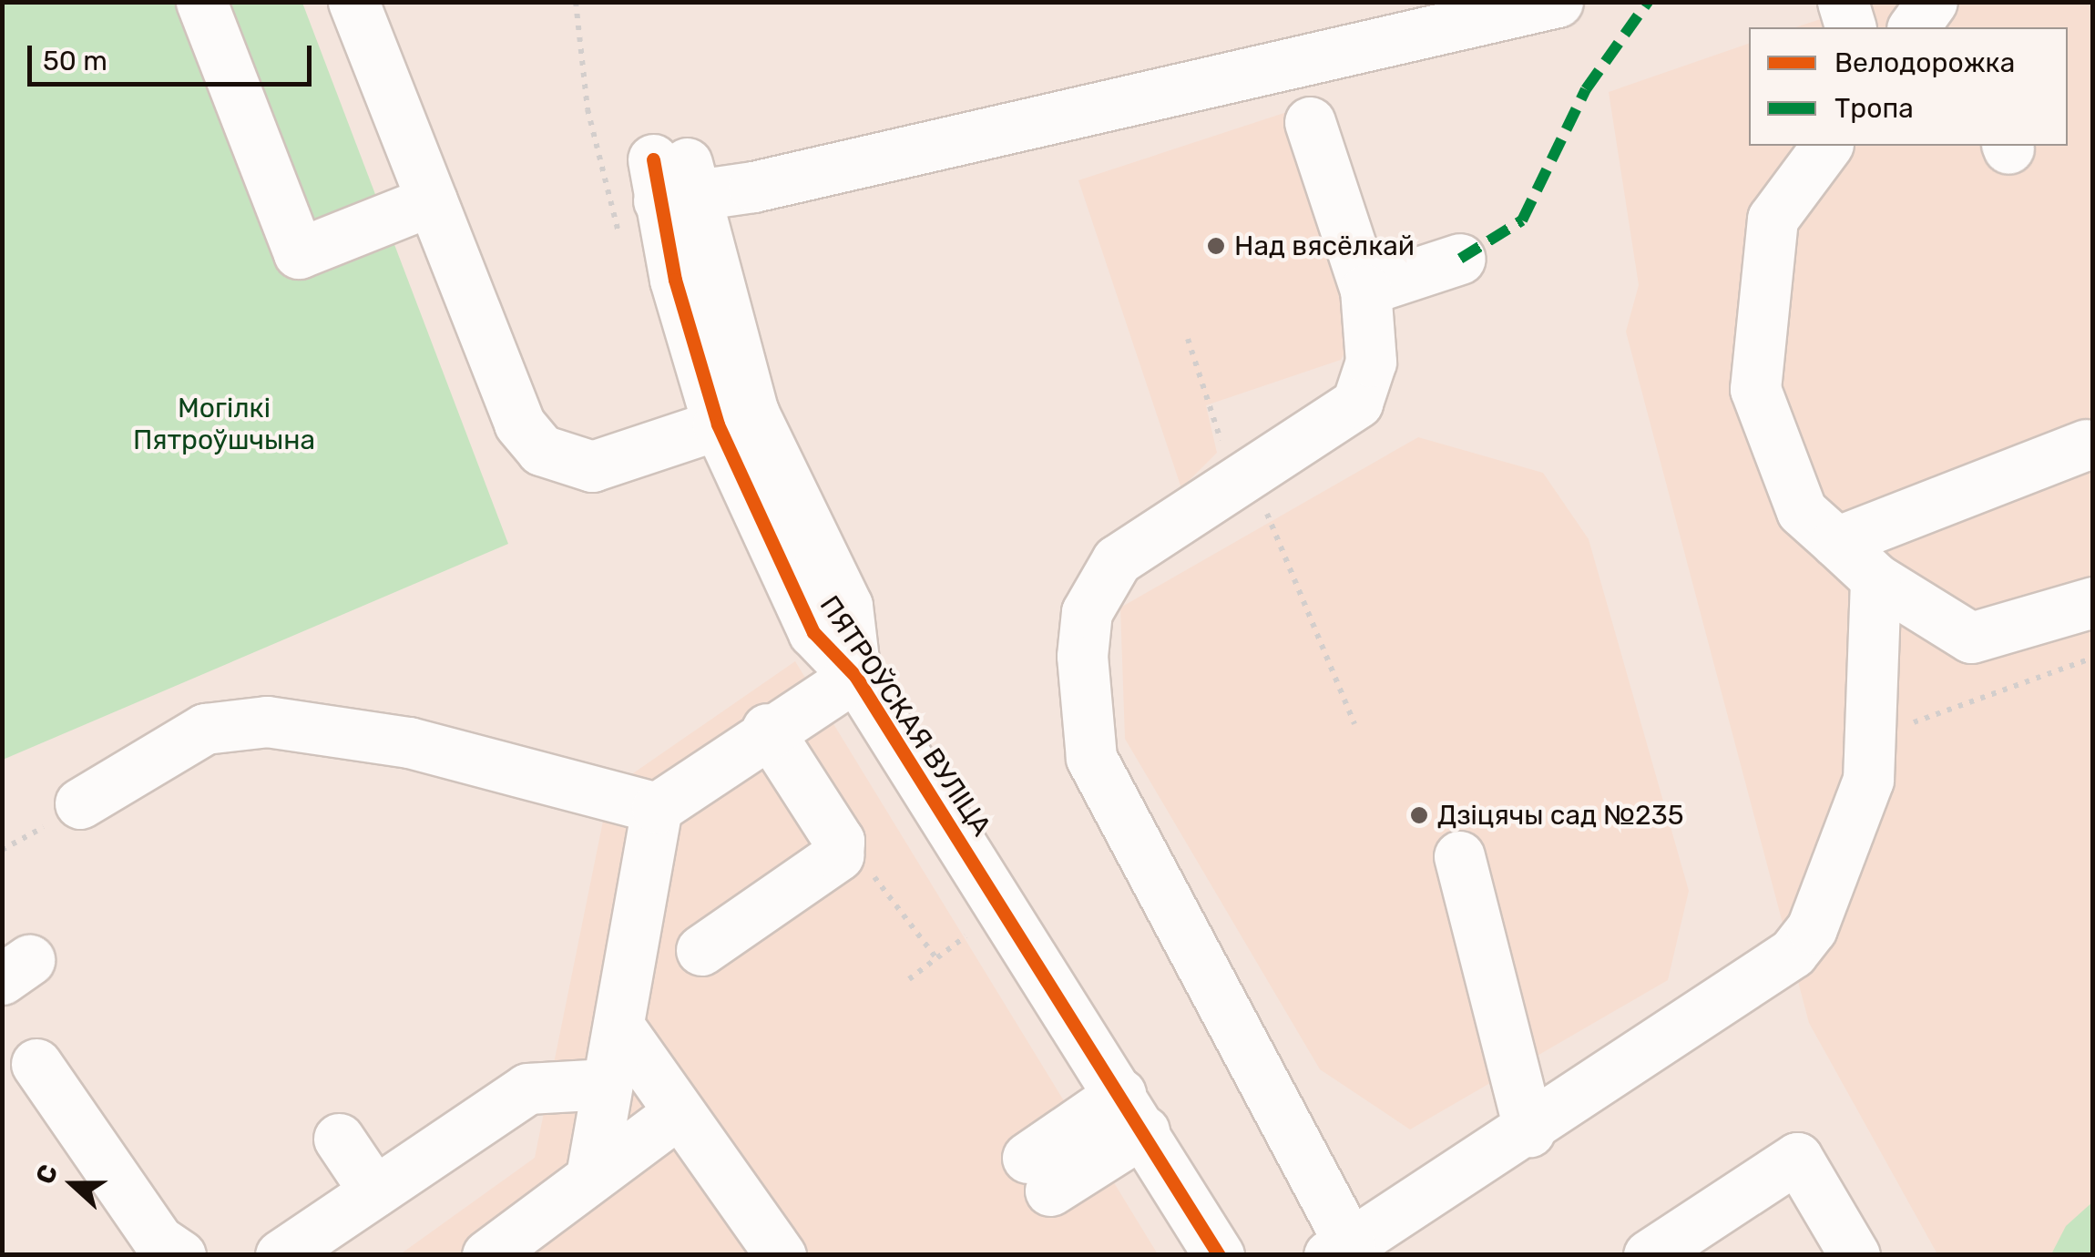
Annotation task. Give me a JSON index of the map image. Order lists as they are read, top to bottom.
{
  "streets": {
    "street": ["ПЯТРОЎСКАЯ ВУЛІЦА"]
  },
  "parks": ["Могілкі Пятроўшчына"],
  "places": ["Над вясёлкай", "Дзіцячы сад №235"],
  "legend": ["Велодорожка", "Тропа"],
  "scale_bar": "50 m",
  "north": "left"
}
